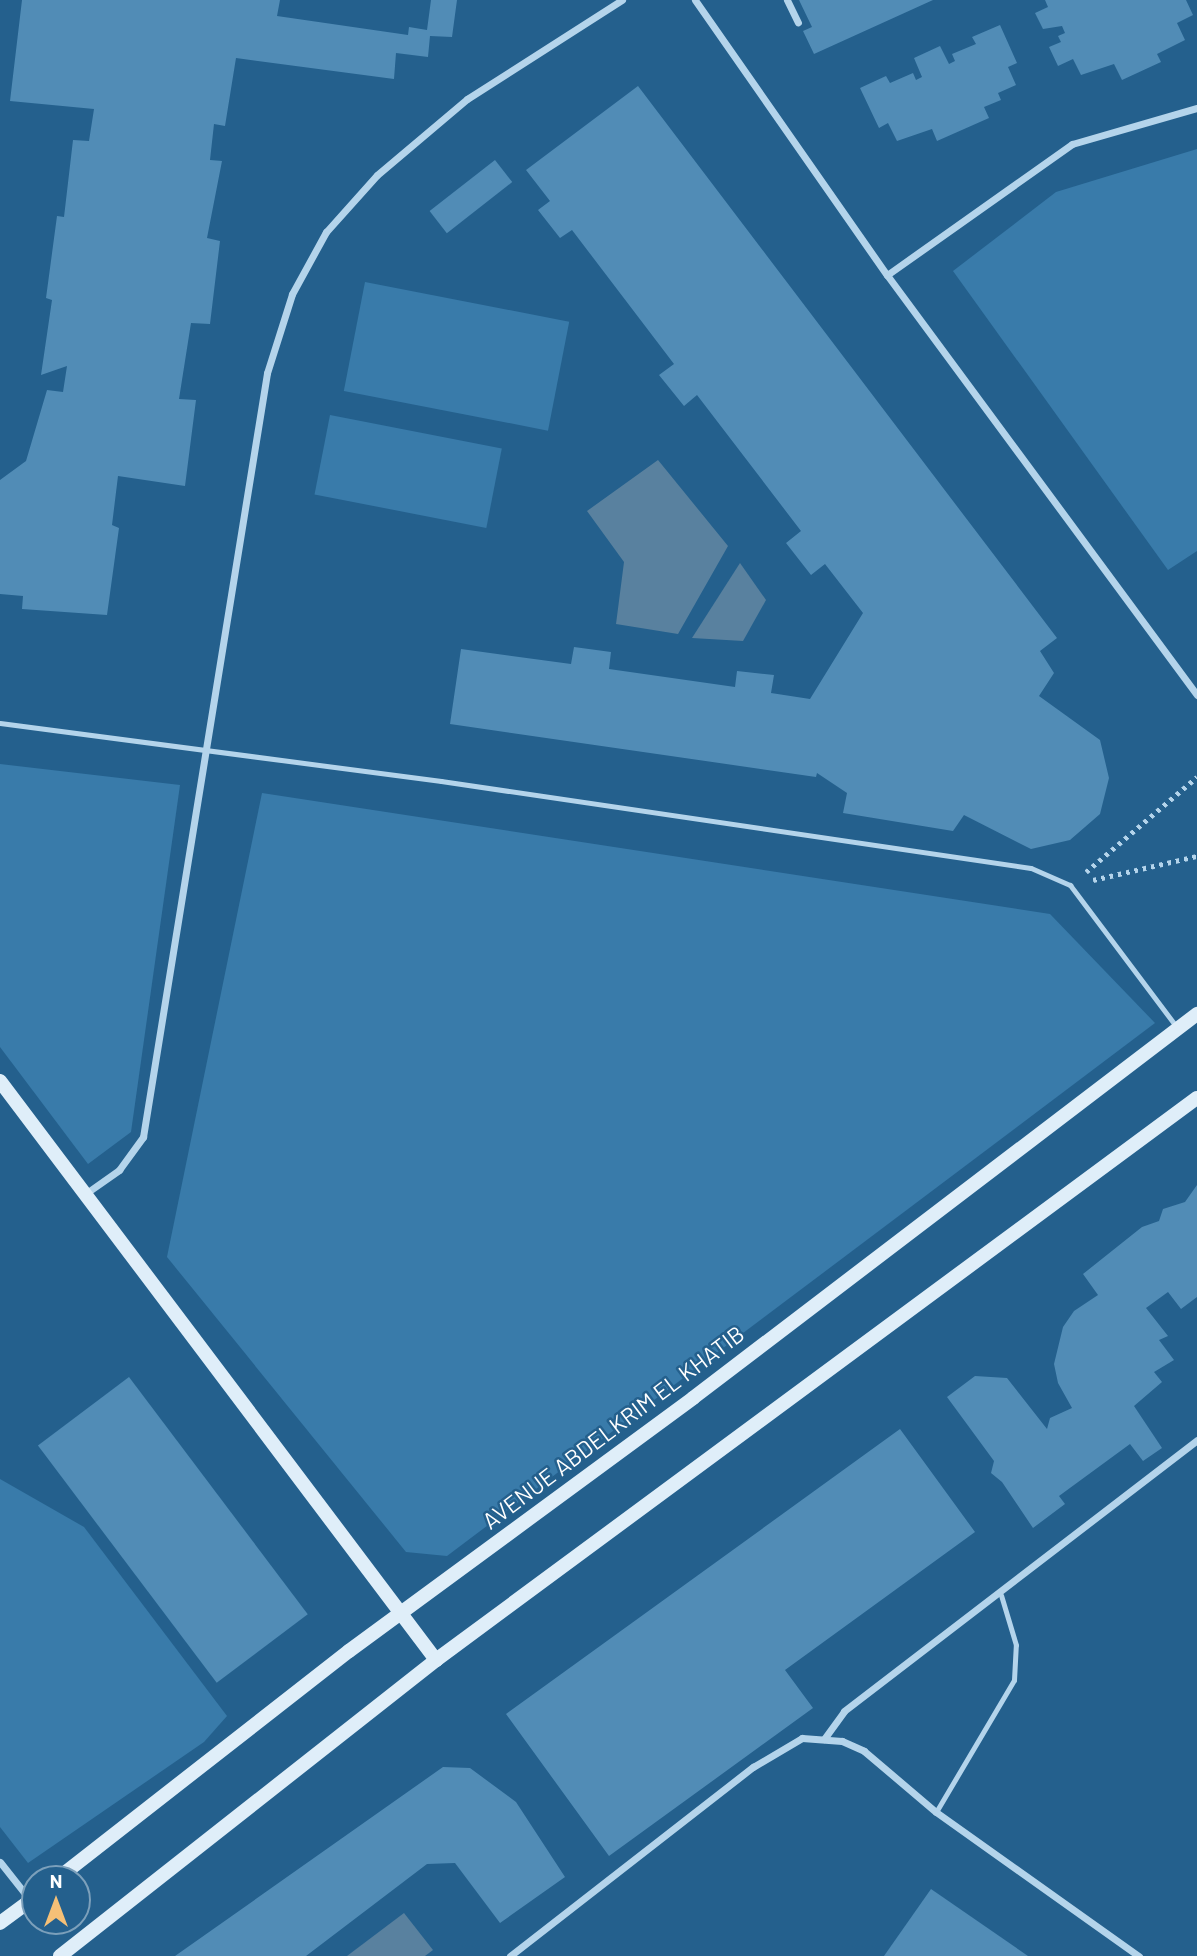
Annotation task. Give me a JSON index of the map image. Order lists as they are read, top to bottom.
{
  "streets": {
    "street": ["AVENUE ABDELKRIM EL KHATIB"]
  },
  "north": "top"
}
